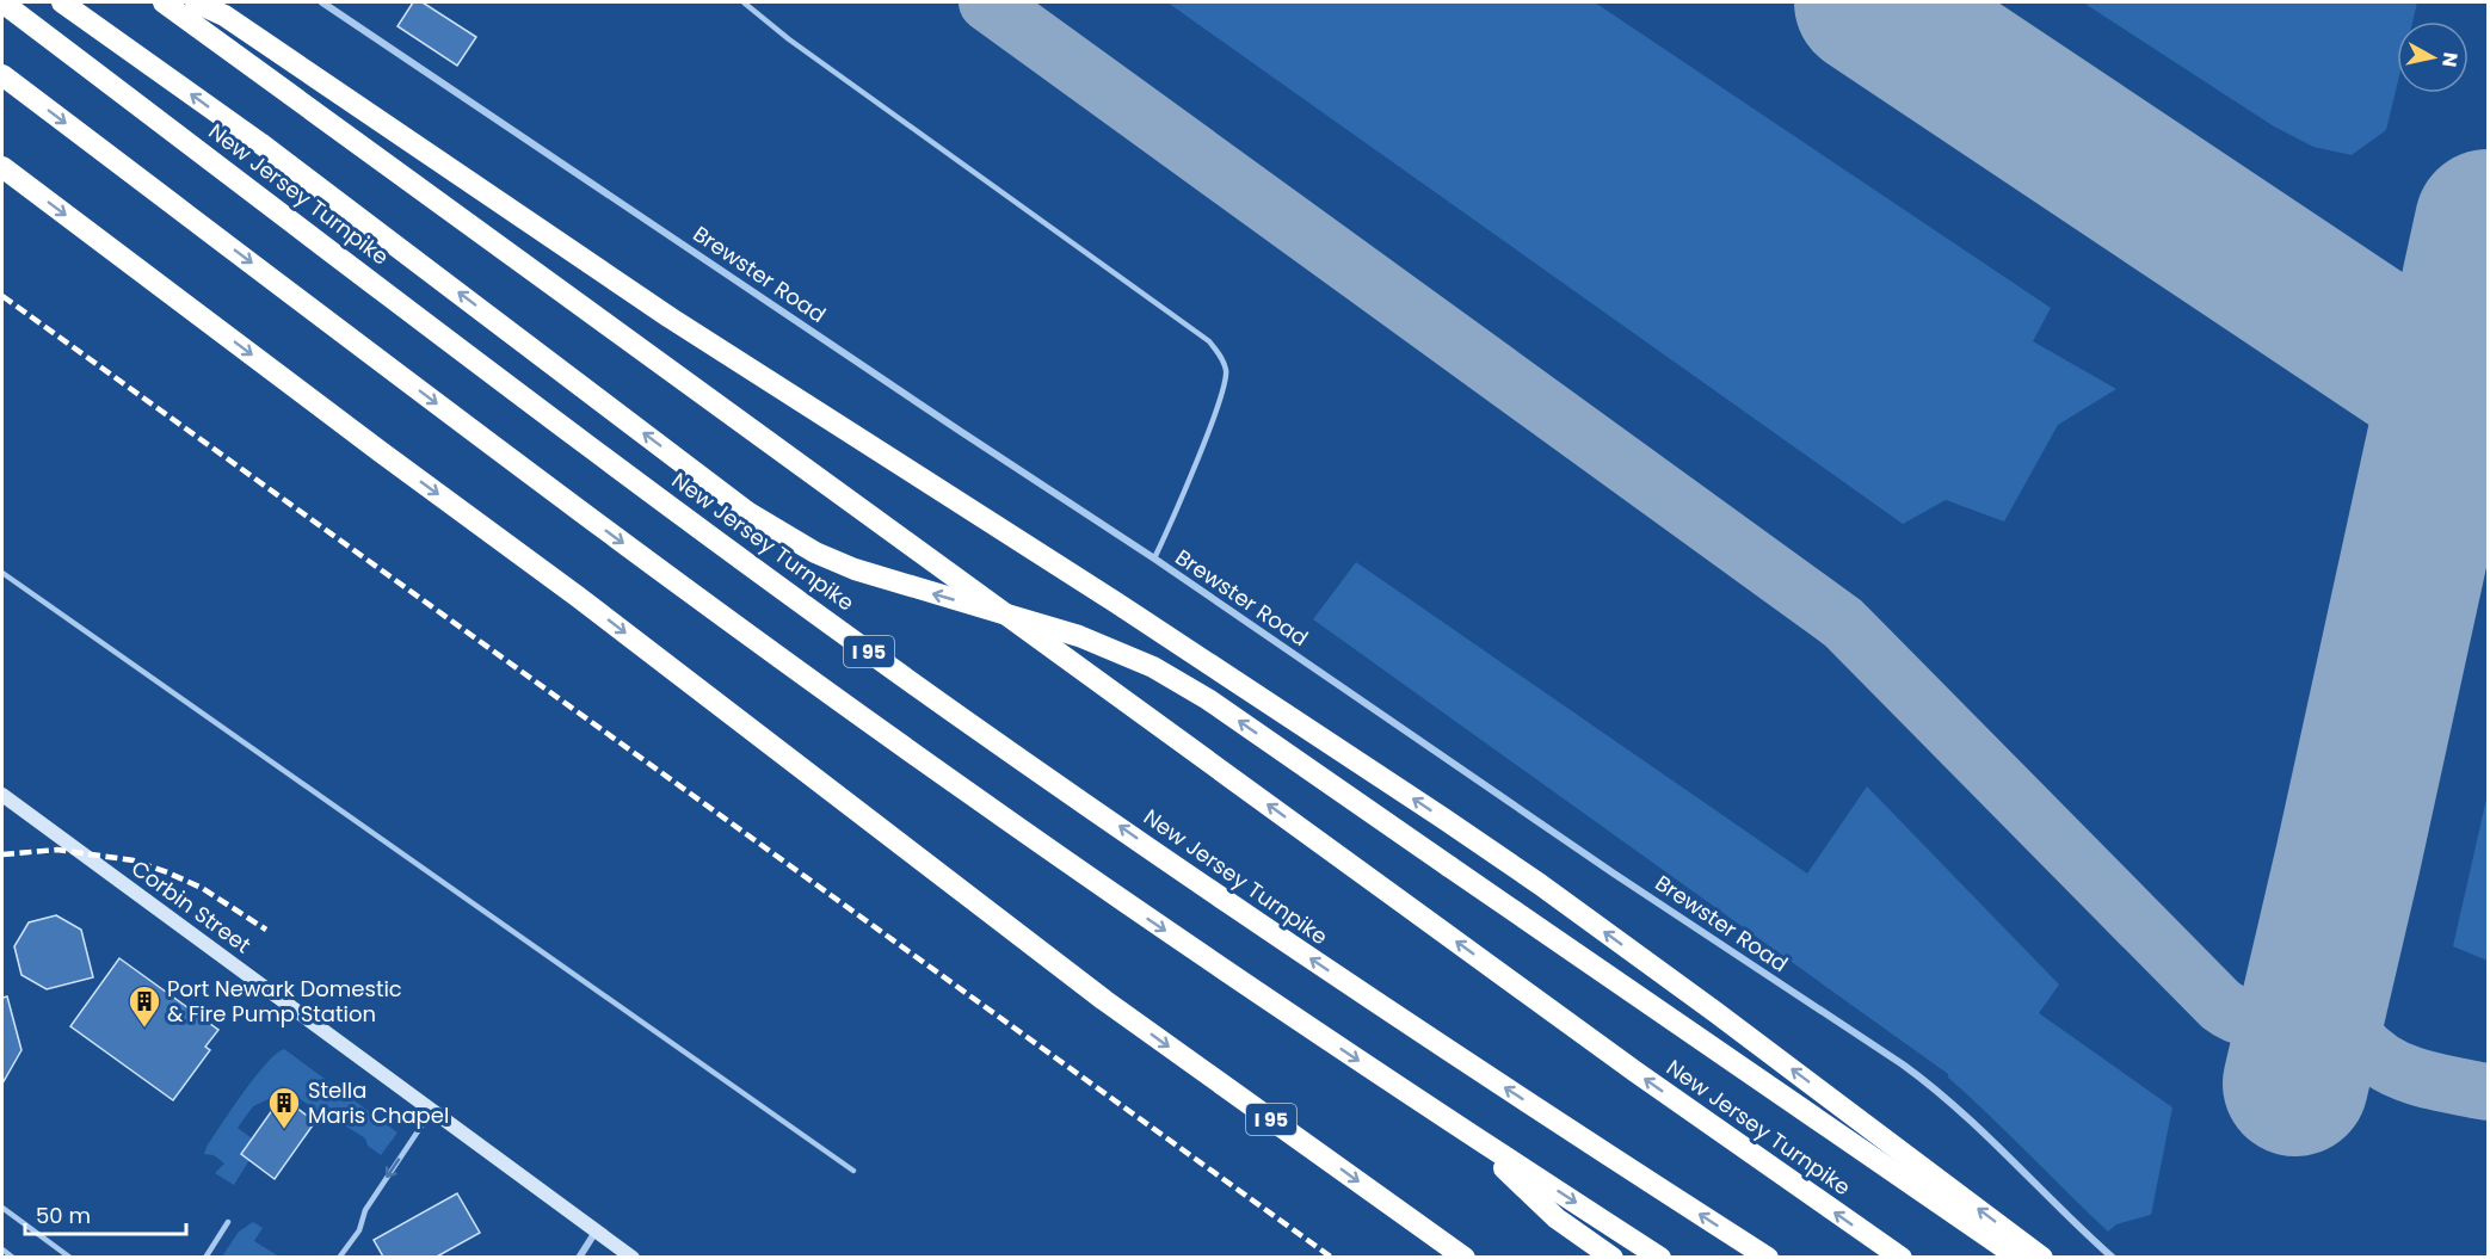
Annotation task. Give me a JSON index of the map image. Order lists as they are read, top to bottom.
{
  "streets": {
    "highway": ["New Jersey Turnpike", "I 95"],
    "main road": ["Corbin Street"],
    "street": ["Brewster Road"]
  },
  "places": {
    "building": ["Port Newark Domestic & Fire Pump Station", "Stella Maris Chapel"]
  },
  "scale_bar": "50 m",
  "north": "right"
}
